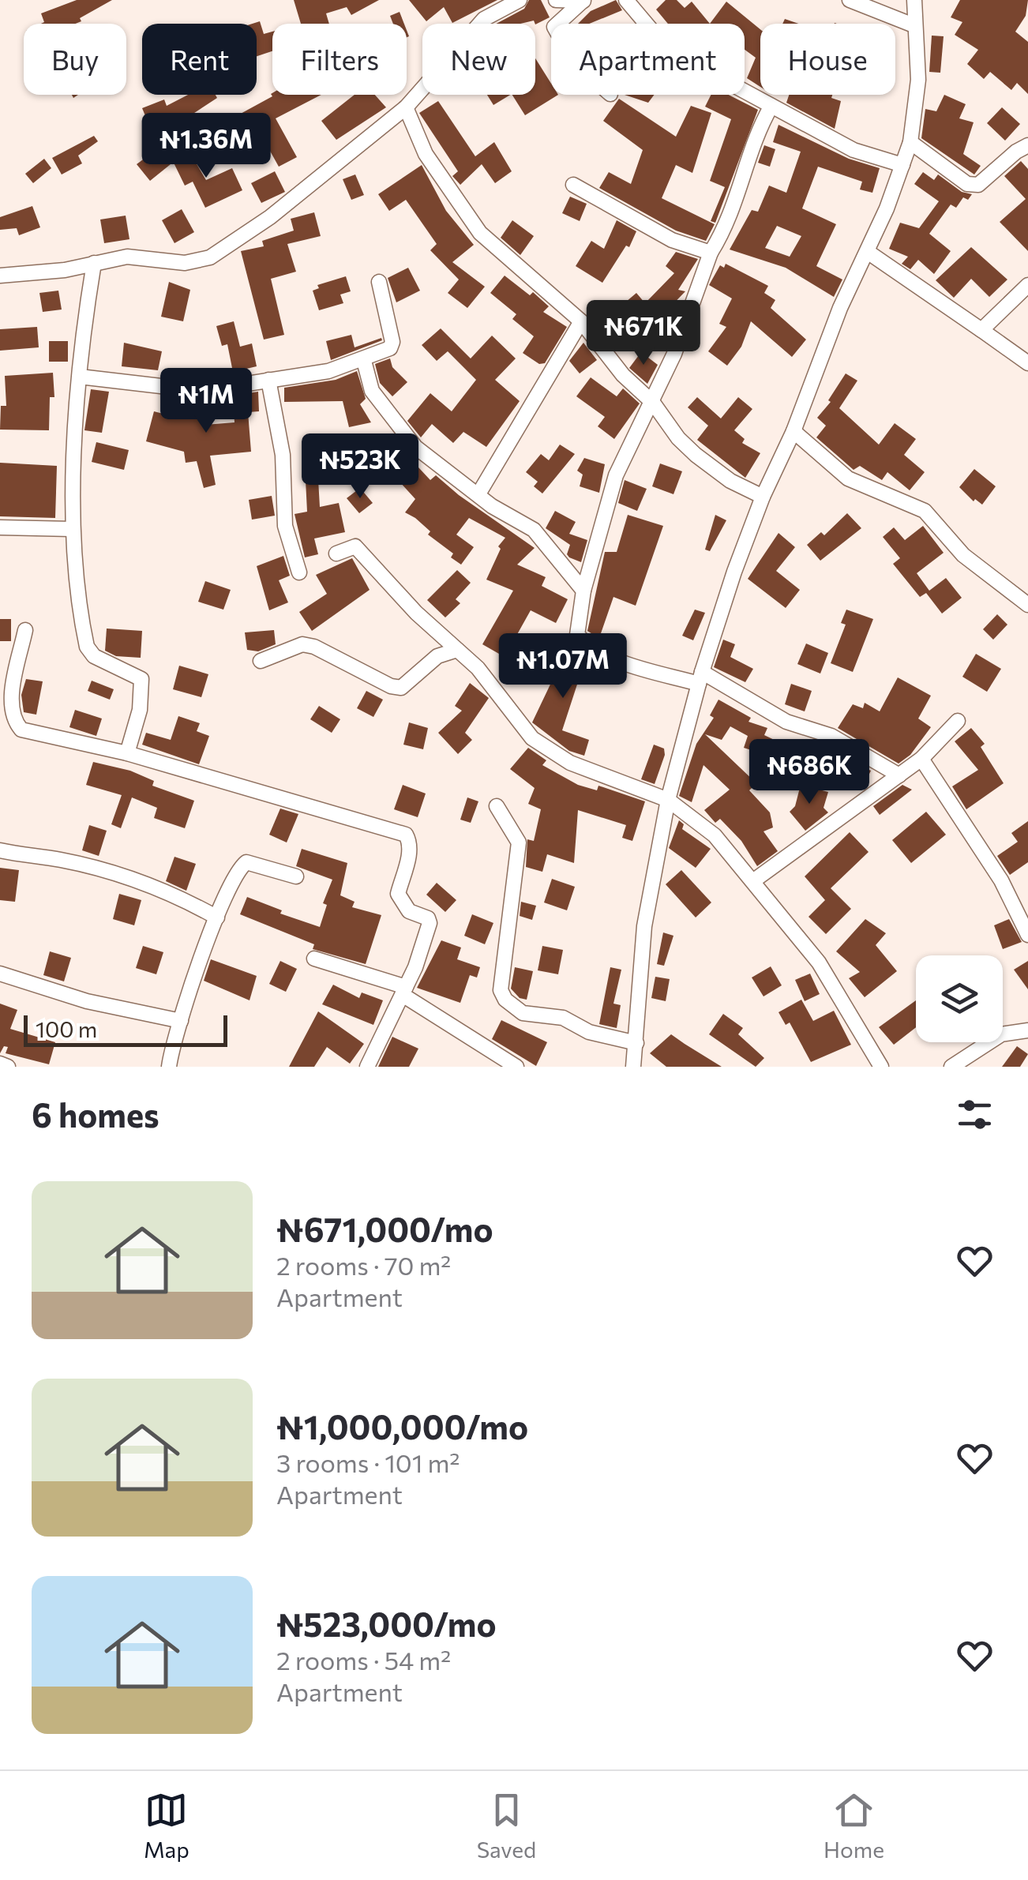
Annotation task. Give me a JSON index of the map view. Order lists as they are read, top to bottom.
{
  "scale_bar": "100 m",
  "page": {
    "chip": [
      "Buy",
      "Rent",
      "Filters",
      "New",
      "Apartment",
      "House"
    ],
    "price": [
      "₦1.36M",
      "₦671K",
      "₦1M",
      "₦523K",
      "₦1.07M",
      "₦686K"
    ],
    "scale": "100 m",
    "heading": "6 homes",
    "list": [
      {
        "name": "₦671,000/mo",
        "note": "2 rooms · 70 m² · Apartment"
      },
      {
        "name": "₦1,000,000/mo",
        "note": "3 rooms · 101 m² · Apartment"
      },
      {
        "name": "₦523,000/mo",
        "note": "2 rooms · 54 m² · Apartment"
      }
    ],
    "tabs": ["Map", "Saved", "Home"]
  }
}
